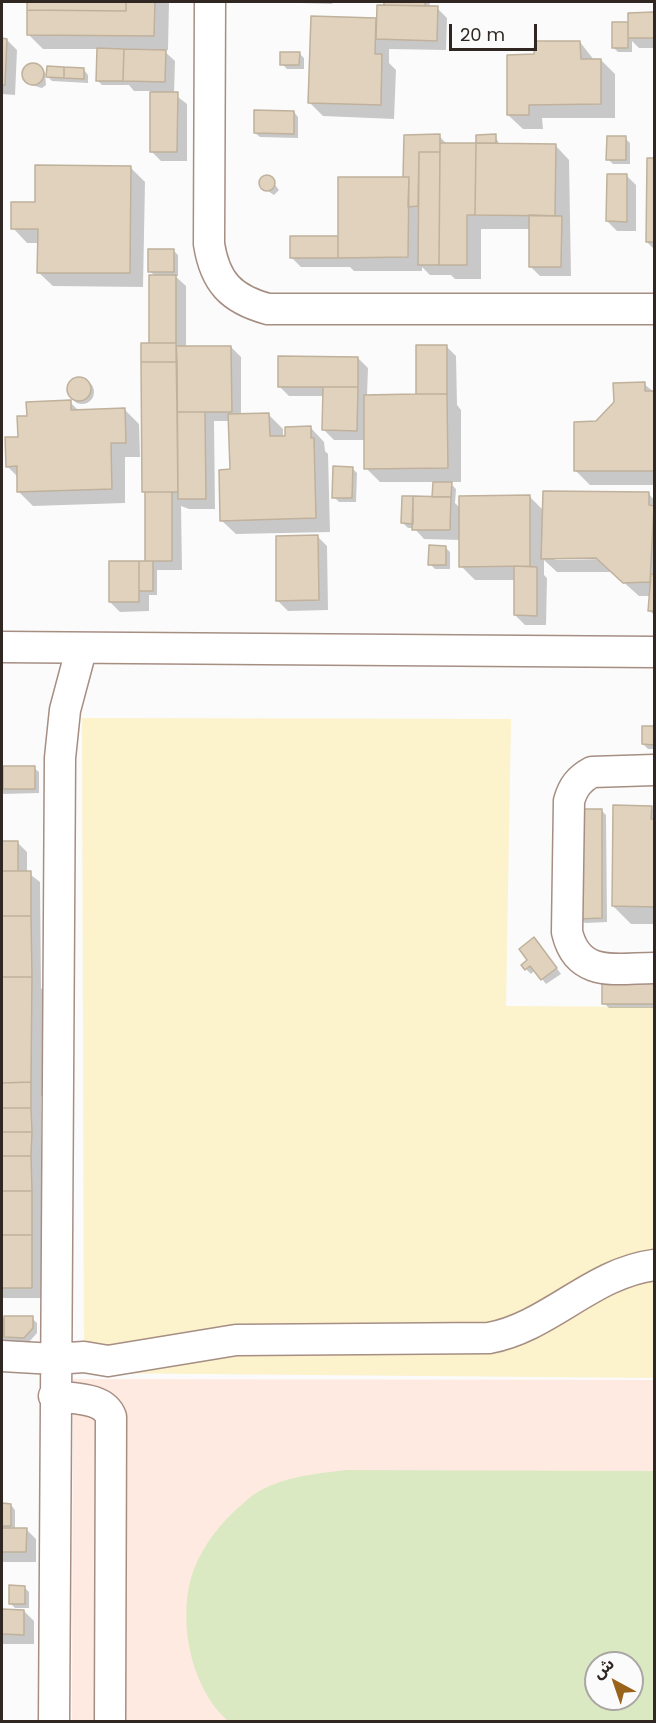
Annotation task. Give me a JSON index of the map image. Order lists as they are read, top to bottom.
{
  "scale_bar": "20 m",
  "north": "top left"
}
